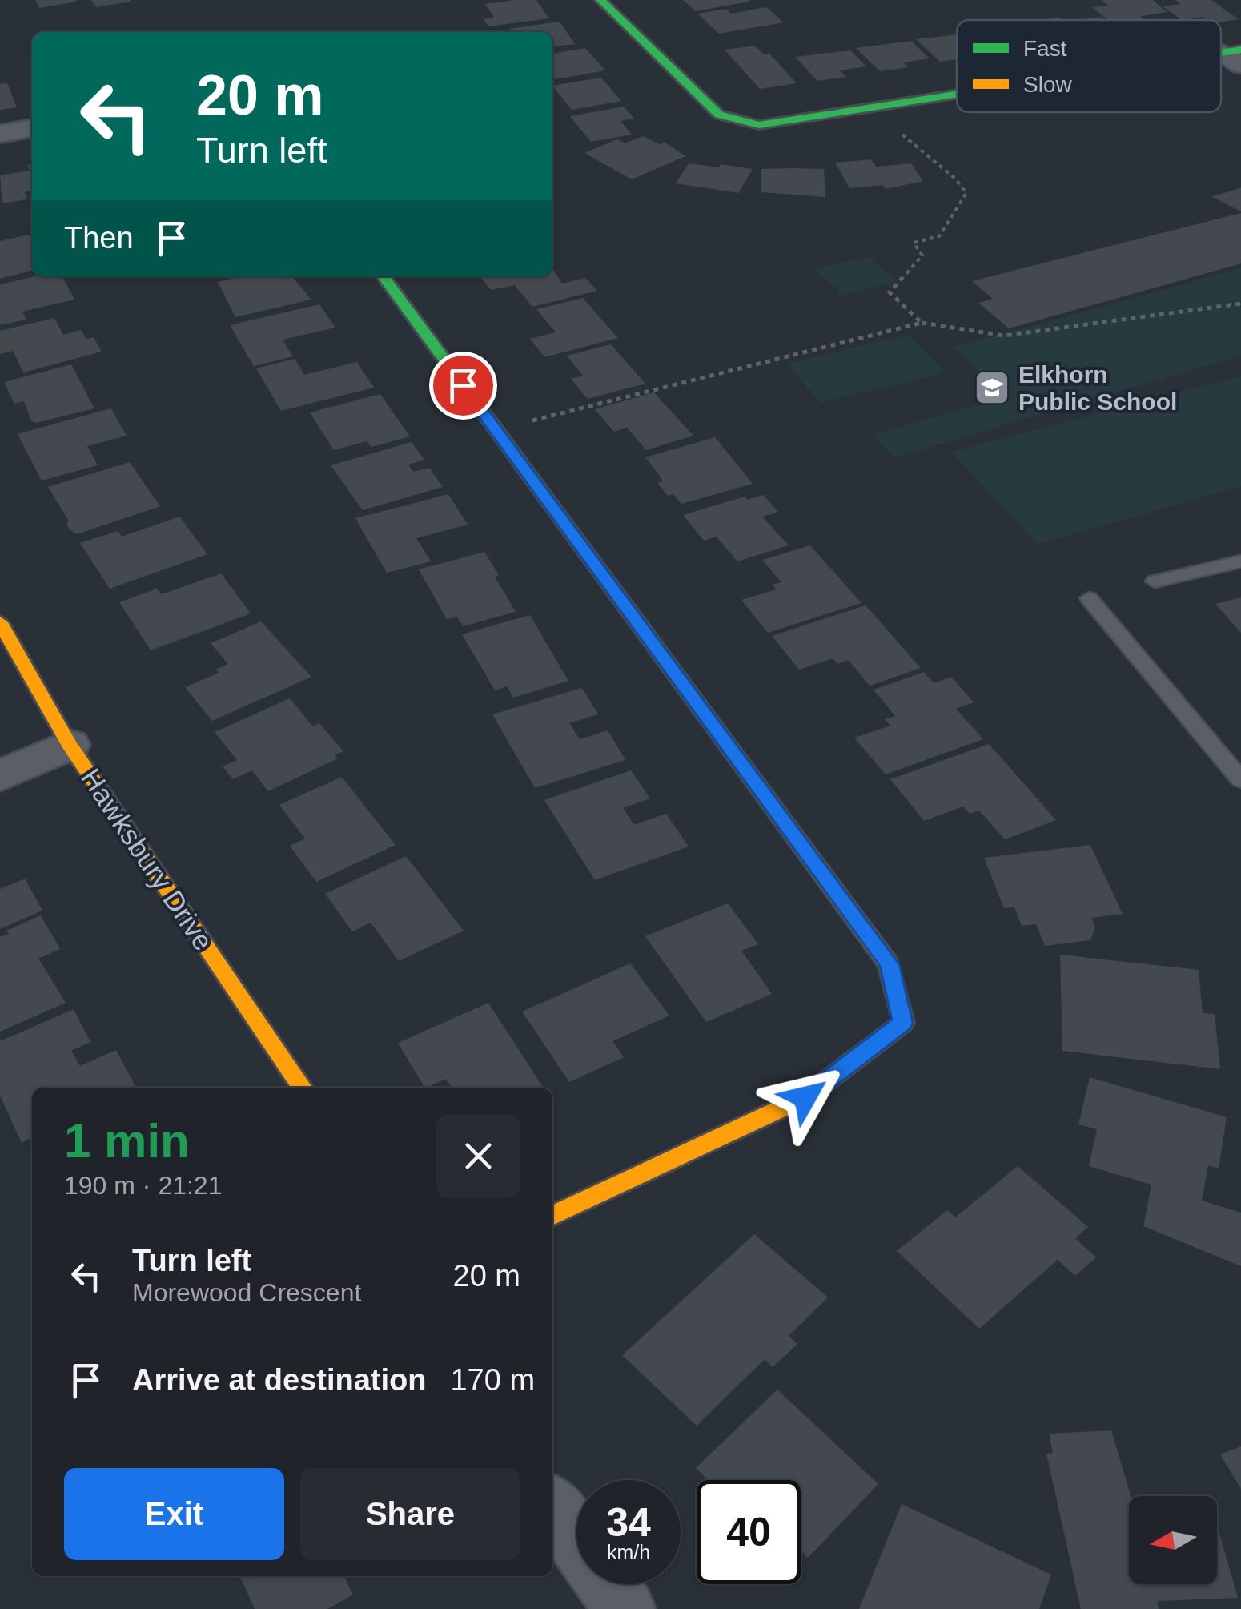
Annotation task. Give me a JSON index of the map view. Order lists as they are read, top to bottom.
{
  "streets": {
    "street": ["Hawksbury Drive"]
  },
  "places": {
    "school or university": ["Elkhorn Public School"]
  },
  "legend": ["Fast", "Slow"],
  "north": "left",
  "page": {
    "turn": ["20 m", "Turn left"],
    "then": "Then",
    "heading": ["1 min", "190 m · 21:21"],
    "list": [
      {
        "name": "Turn left",
        "note": "Morewood Crescent",
        "value": "20 m"
      },
      {
        "name": "Arrive at destination",
        "value": "170 m"
      }
    ],
    "buttons": ["Exit", "Share"],
    "speed": "34 km/h",
    "limit": "40"
  }
}
